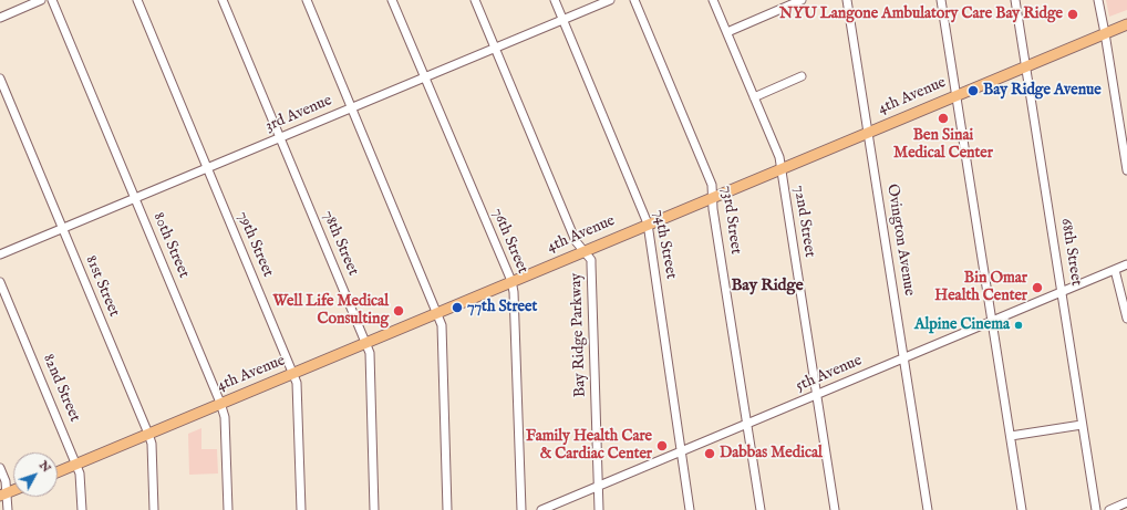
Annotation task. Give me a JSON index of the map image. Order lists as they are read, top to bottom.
{
  "streets": {
    "main road": ["4th Avenue"],
    "street": [
      "3rd Avenue",
      "73rd Street",
      "72nd Street",
      "Ovington Avenue",
      "76th Street",
      "78th Street",
      "79th Street",
      "74th Street",
      "80th Street",
      "68th Street",
      "81st Street",
      "Bay Ridge Parkway",
      "5th Avenue",
      "82nd Street"
    ]
  },
  "crossings": [
    ["4th Avenue", "73rd Street"],
    ["4th Avenue", "72nd Street"],
    ["4th Avenue", "Ovington Avenue"],
    ["4th Avenue", "76th Street"],
    ["4th Avenue", "78th Street"],
    ["4th Avenue", "79th Street"],
    ["4th Avenue", "74th Street"],
    ["4th Avenue", "80th Street"],
    ["4th Avenue", "68th Street"],
    ["4th Avenue", "81st Street"],
    ["4th Avenue", "Bay Ridge Parkway"],
    ["4th Avenue", "82nd Street"],
    ["3rd Avenue", "76th Street"],
    ["3rd Avenue", "78th Street"],
    ["3rd Avenue", "79th Street"],
    ["3rd Avenue", "74th Street"],
    ["3rd Avenue", "80th Street"],
    ["3rd Avenue", "81st Street"],
    ["3rd Avenue", "Bay Ridge Parkway"],
    ["73rd Street", "5th Avenue"],
    ["72nd Street", "5th Avenue"],
    ["Ovington Avenue", "5th Avenue"],
    ["74th Street", "5th Avenue"],
    ["68th Street", "5th Avenue"],
    ["Bay Ridge Parkway", "5th Avenue"]
  ],
  "districts": ["Bay Ridge"],
  "places": [
    "NYU Langone Ambulatory Care Bay Ridge",
    "Bay Ridge Avenue",
    "Ben Sinai Medical Center",
    "Bin Omar Health Center",
    "77th Street",
    "Well Life Medical Consulting",
    "Alpine Cinema",
    "Family Health Care & Cardiac Center",
    "Dabbas Medical"
  ],
  "north": "top right"
}
